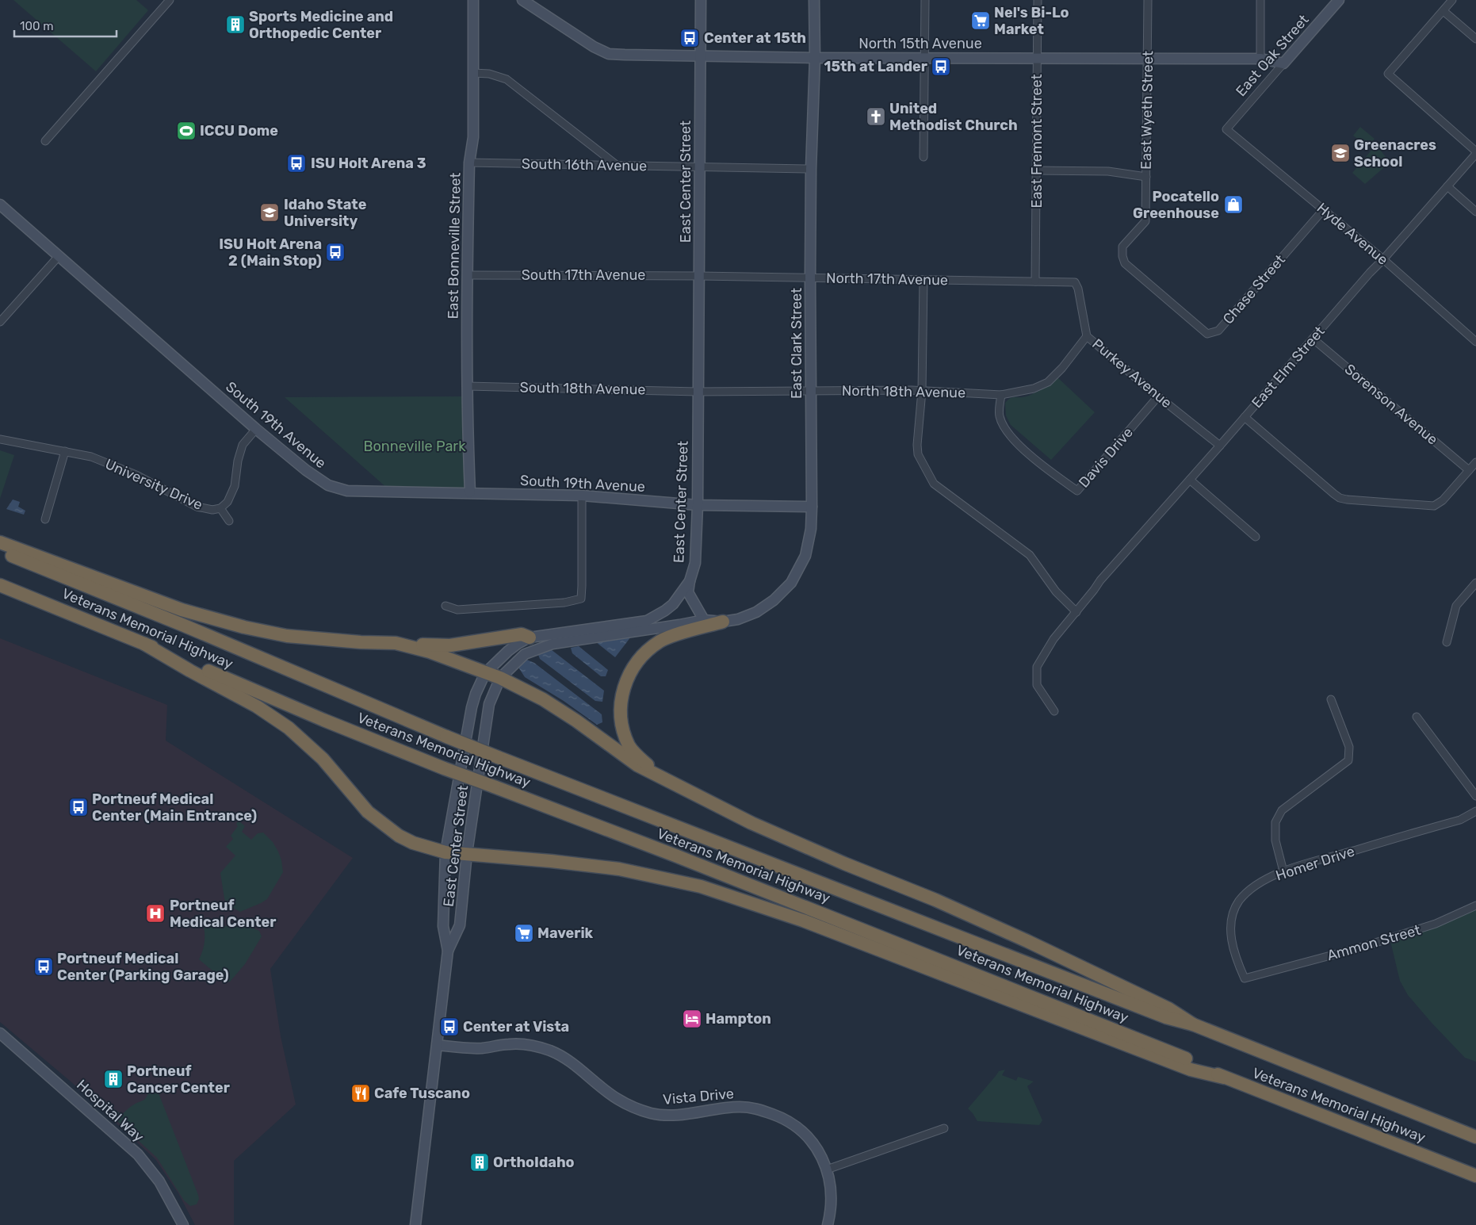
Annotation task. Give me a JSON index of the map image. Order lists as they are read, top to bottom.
{
  "streets": {
    "highway": ["Veterans Memorial Highway"],
    "street": [
      "North 15th Avenue",
      "East Oak Street",
      "East Wyeth Street",
      "East Fremont Street",
      "South 16th Avenue",
      "East Center Street",
      "Hyde Avenue",
      "East Bonneville Street",
      "South 17th Avenue",
      "North 17th Avenue",
      "Chase Street",
      "East Clark Street",
      "East Elm Street",
      "Purkey Avenue",
      "South 18th Avenue",
      "North 18th Avenue",
      "Sorenson Avenue",
      "South 19th Avenue",
      "Davis Drive",
      "University Drive",
      "Homer Drive",
      "Ammon Street",
      "Vista Drive",
      "Hospital Way"
    ]
  },
  "crossings": [
    ["North 15th Avenue", "East Oak Street"],
    ["North 15th Avenue", "East Wyeth Street"],
    ["North 15th Avenue", "East Fremont Street"],
    ["North 15th Avenue", "East Center Street"],
    ["North 15th Avenue", "East Clark Street"],
    ["East Oak Street", "Hyde Avenue"],
    ["East Wyeth Street", "Chase Street"],
    ["East Fremont Street", "North 17th Avenue"],
    ["South 16th Avenue", "East Center Street"],
    ["South 16th Avenue", "East Bonneville Street"],
    ["South 16th Avenue", "East Clark Street"],
    ["East Center Street", "South 17th Avenue"],
    ["East Center Street", "North 17th Avenue"],
    ["East Center Street", "East Clark Street"],
    ["East Center Street", "South 18th Avenue"],
    ["East Center Street", "North 18th Avenue"],
    ["East Center Street", "South 19th Avenue"],
    ["East Center Street", "Vista Drive"],
    ["Hyde Avenue", "Chase Street"],
    ["Hyde Avenue", "East Elm Street"],
    ["East Bonneville Street", "South 17th Avenue"],
    ["East Bonneville Street", "South 18th Avenue"],
    ["East Bonneville Street", "South 19th Avenue"],
    ["South 17th Avenue", "North 17th Avenue"],
    ["North 17th Avenue", "East Clark Street"],
    ["North 17th Avenue", "Purkey Avenue"],
    ["East Clark Street", "North 18th Avenue"],
    ["East Clark Street", "South 19th Avenue"],
    ["East Elm Street", "Purkey Avenue"],
    ["East Elm Street", "Sorenson Avenue"],
    ["Purkey Avenue", "North 18th Avenue"],
    ["Purkey Avenue", "Davis Drive"],
    ["South 18th Avenue", "North 18th Avenue"],
    ["North 18th Avenue", "Davis Drive"],
    ["South 19th Avenue", "University Drive"],
    ["Homer Drive", "Ammon Street"]
  ],
  "parks": ["Bonneville Park"],
  "places": {
    "supermarket": ["Nel's Bi-Lo Market", "Maverik"],
    "building": ["Sports Medicine and Orthopedic Center", "Portneuf Cancer Center", "OrthoIdaho"],
    "bus stop": [
      "Center at 15th",
      "15th at Lander",
      "ISU Holt Arena 3",
      "ISU Holt Arena 2 (Main Stop)",
      "Portneuf Medical Center (Main Entrance)",
      "Portneuf Medical Center (Parking Garage)",
      "Center at Vista"
    ],
    "church": ["United Methodist Church"],
    "sports": ["ICCU Dome"],
    "school or university": ["Greenacres School", "Idaho State University"],
    "shop": ["Pocatello Greenhouse"],
    "hospital": ["Portneuf Medical Center"],
    "hotel": ["Hampton"],
    "restaurant": ["Cafe Tuscano"]
  },
  "scale_bar": "100 m"
}
